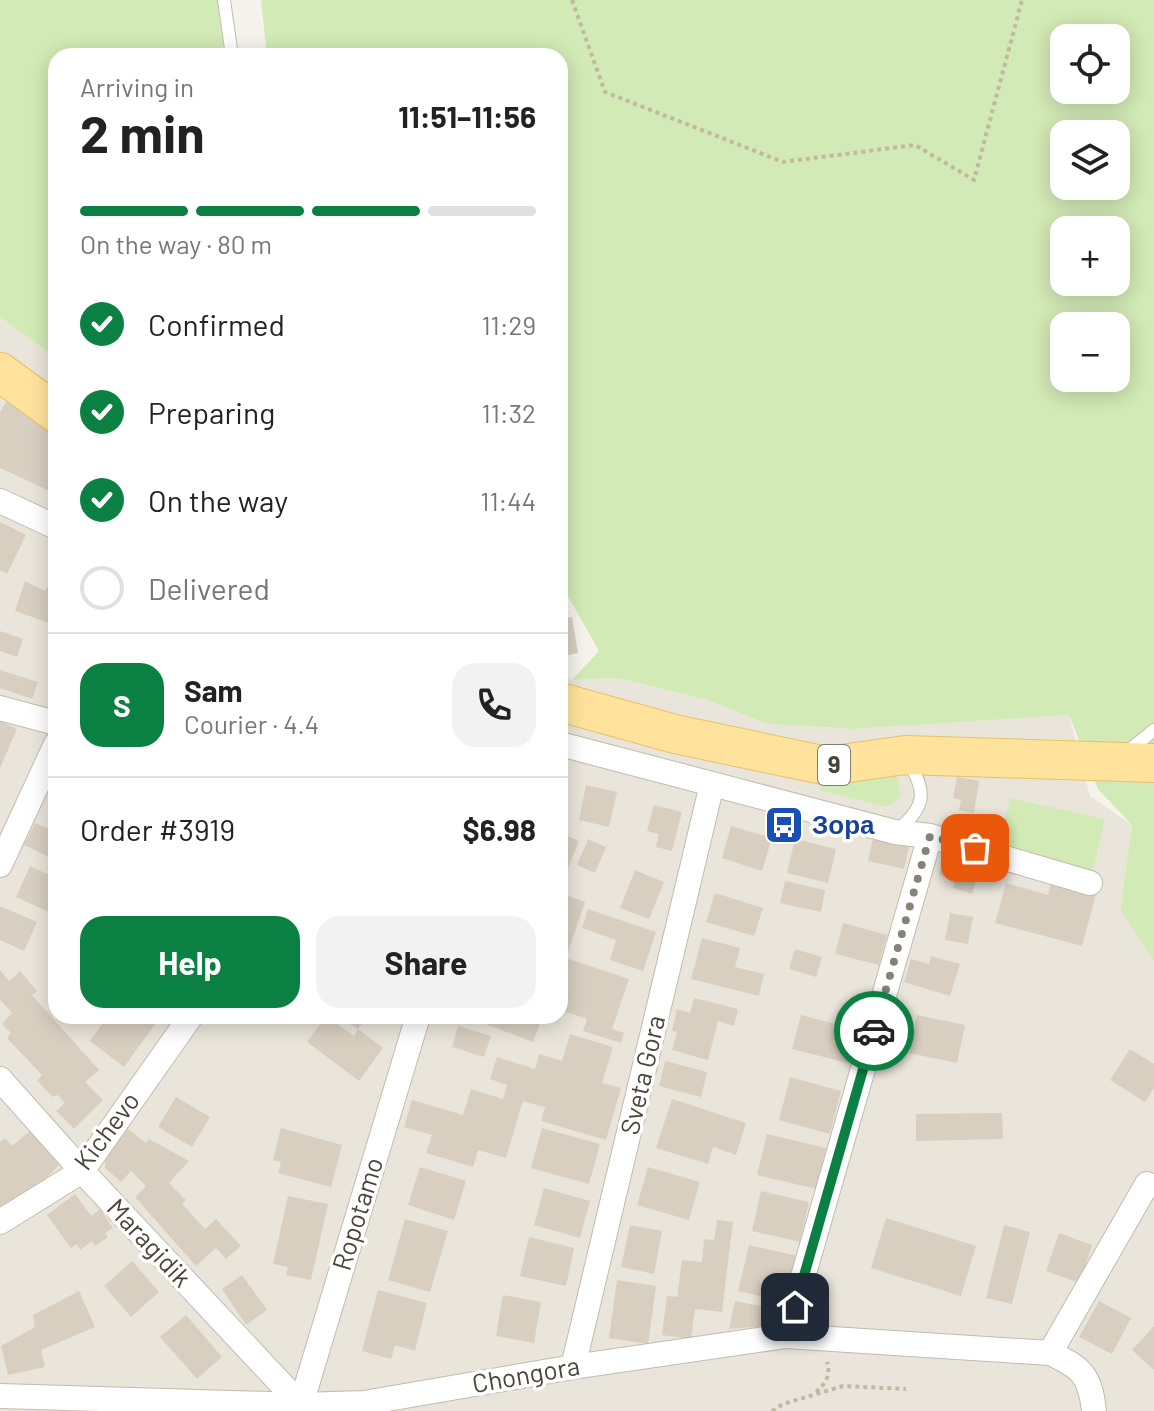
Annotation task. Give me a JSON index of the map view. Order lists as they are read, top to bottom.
{
  "streets": {
    "main road": ["9"],
    "street": [
      "Sveta Gora",
      "Kichevo",
      "Ropotamo",
      "Maragidik",
      "Chongora"
    ]
  },
  "crossings": [
    ["Sveta Gora", "Chongora"],
    ["Kichevo", "Maragidik"],
    ["Ropotamo", "Maragidik"],
    ["Ropotamo", "Chongora"],
    ["Maragidik", "Chongora"]
  ],
  "places": {
    "bus stop": ["Зора"]
  },
  "page": {
    "map_buttons": ["+", "−"],
    "heading": ["2 min", "Arriving in", "11:51–11:56"],
    "panel": [
      "Sam",
      "Courier · 4.4",
      "Order #3919",
      "$6.98"
    ],
    "bar": "On the way · 80 m",
    "list": [
      ["Confirmed", "11:29"],
      ["Preparing", "11:32"],
      ["On the way", "11:44"],
      "Delivered"
    ],
    "round": "S",
    "buttons": ["Help", "Share"]
  }
}
